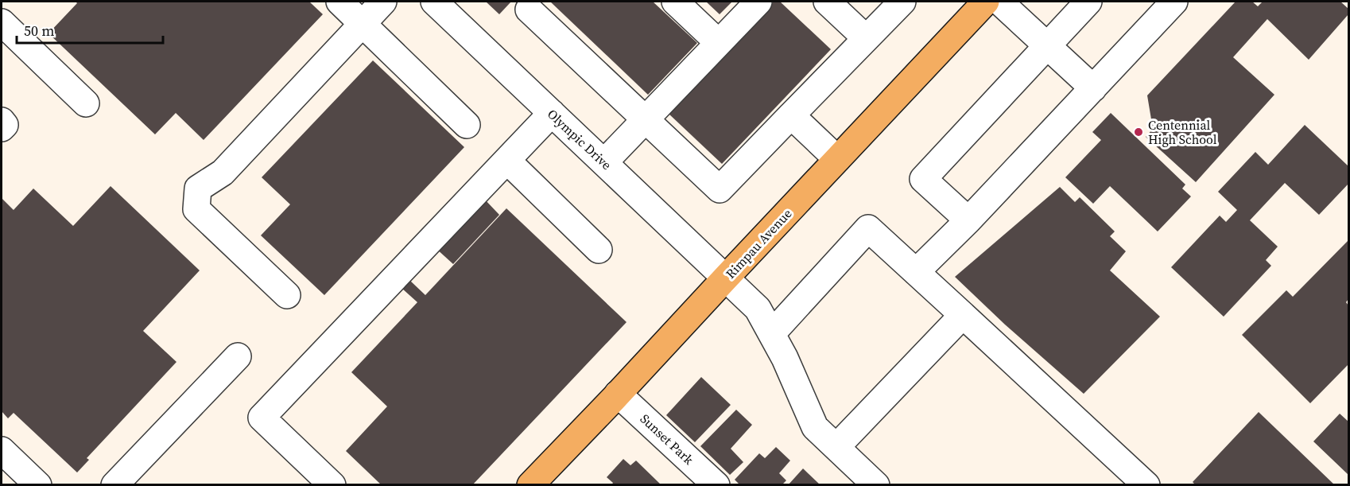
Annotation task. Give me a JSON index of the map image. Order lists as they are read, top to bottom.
{
  "streets": {
    "main road": ["Rimpau Avenue"],
    "street": ["Olympic Drive", "Sunset Park"]
  },
  "crossings": [
    ["Olympic Drive", "Rimpau Avenue"],
    ["Rimpau Avenue", "Sunset Park"]
  ],
  "places": ["Centennial High School"],
  "scale_bar": "50 m"
}
